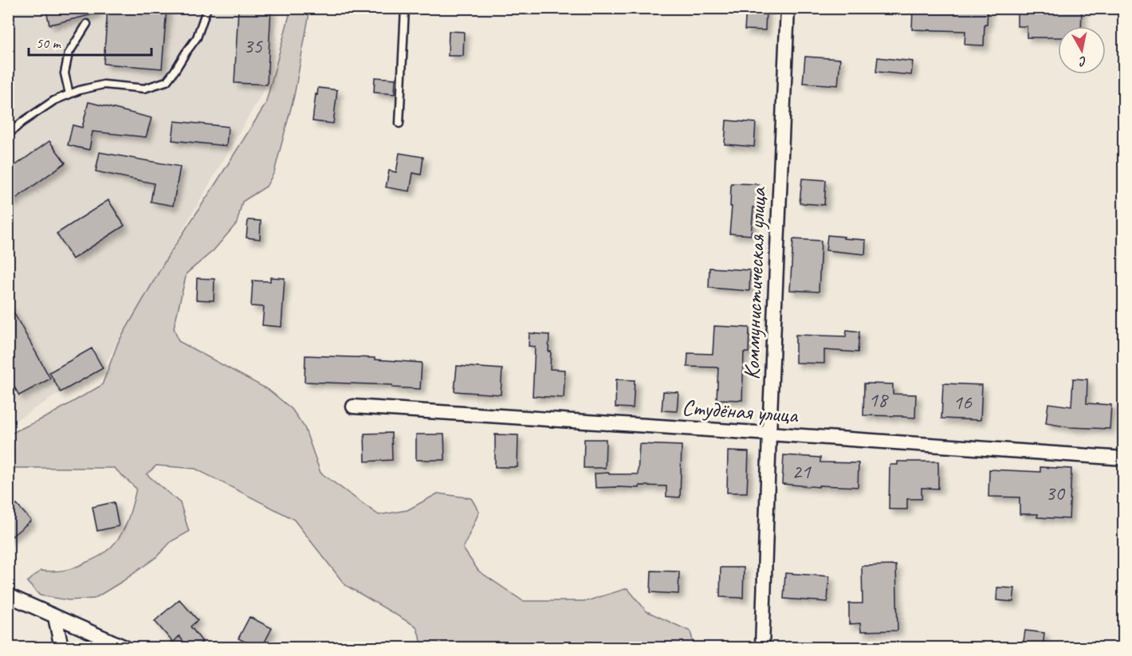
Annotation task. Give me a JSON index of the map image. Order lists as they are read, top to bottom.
{
  "streets": {
    "street": ["Коммунистическая улица", "Студёная улица"]
  },
  "crossings": [
    ["Коммунистическая улица", "Студёная улица"]
  ],
  "house_numbers": [
    "35",
    "18",
    "16",
    "21",
    "30"
  ],
  "scale_bar": "50 m",
  "north": "bottom"
}
